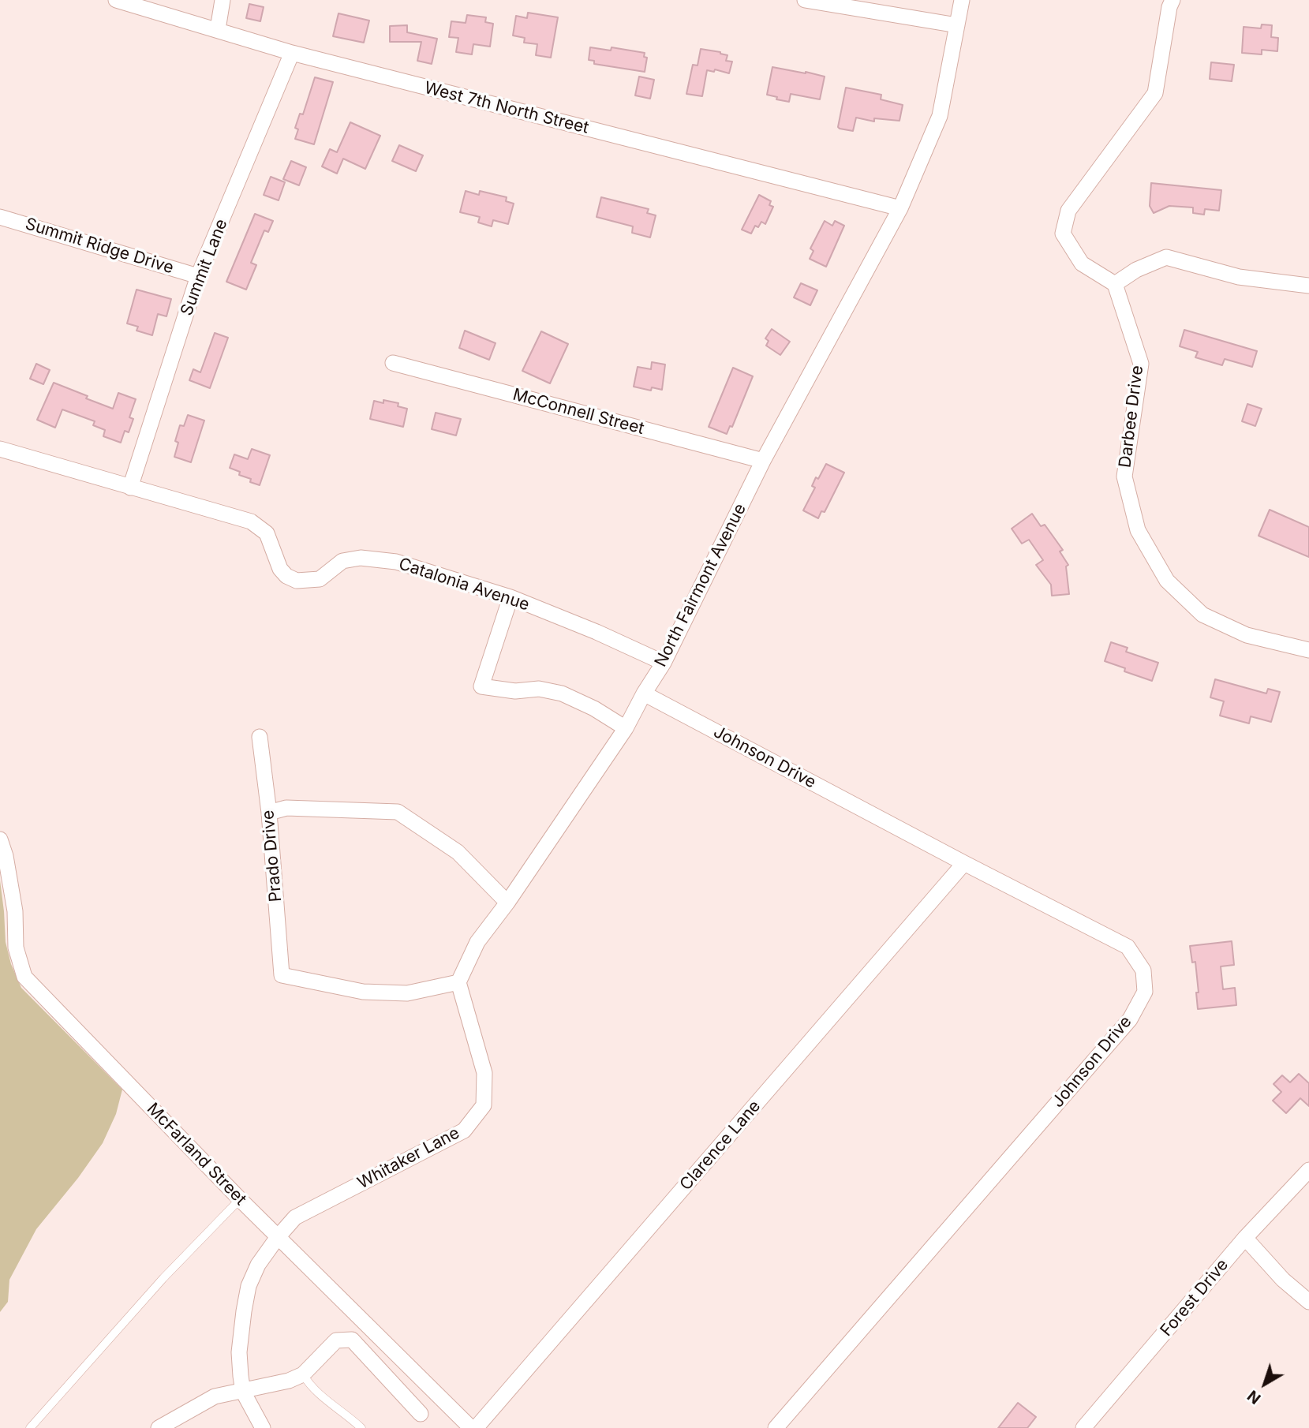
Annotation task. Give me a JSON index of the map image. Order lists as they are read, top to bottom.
{
  "streets": {
    "street": [
      "West 7th North Street",
      "Summit Ridge Drive",
      "Summit Lane",
      "McConnell Street",
      "Darbee Drive",
      "Catalonia Avenue",
      "North Fairmont Avenue",
      "Johnson Drive",
      "Prado Drive",
      "Clarence Lane",
      "McFarland Street",
      "Whitaker Lane",
      "Forest Drive"
    ]
  },
  "crossings": [
    ["West 7th North Street", "Summit Lane"],
    ["West 7th North Street", "North Fairmont Avenue"],
    ["Summit Ridge Drive", "Summit Lane"],
    ["Summit Lane", "Catalonia Avenue"],
    ["McConnell Street", "North Fairmont Avenue"],
    ["Catalonia Avenue", "North Fairmont Avenue"],
    ["North Fairmont Avenue", "Johnson Drive"],
    ["North Fairmont Avenue", "Prado Drive"],
    ["North Fairmont Avenue", "Whitaker Lane"],
    ["Johnson Drive", "Clarence Lane"],
    ["Prado Drive", "Whitaker Lane"],
    ["McFarland Street", "Whitaker Lane"]
  ],
  "north": "bottom left"
}
